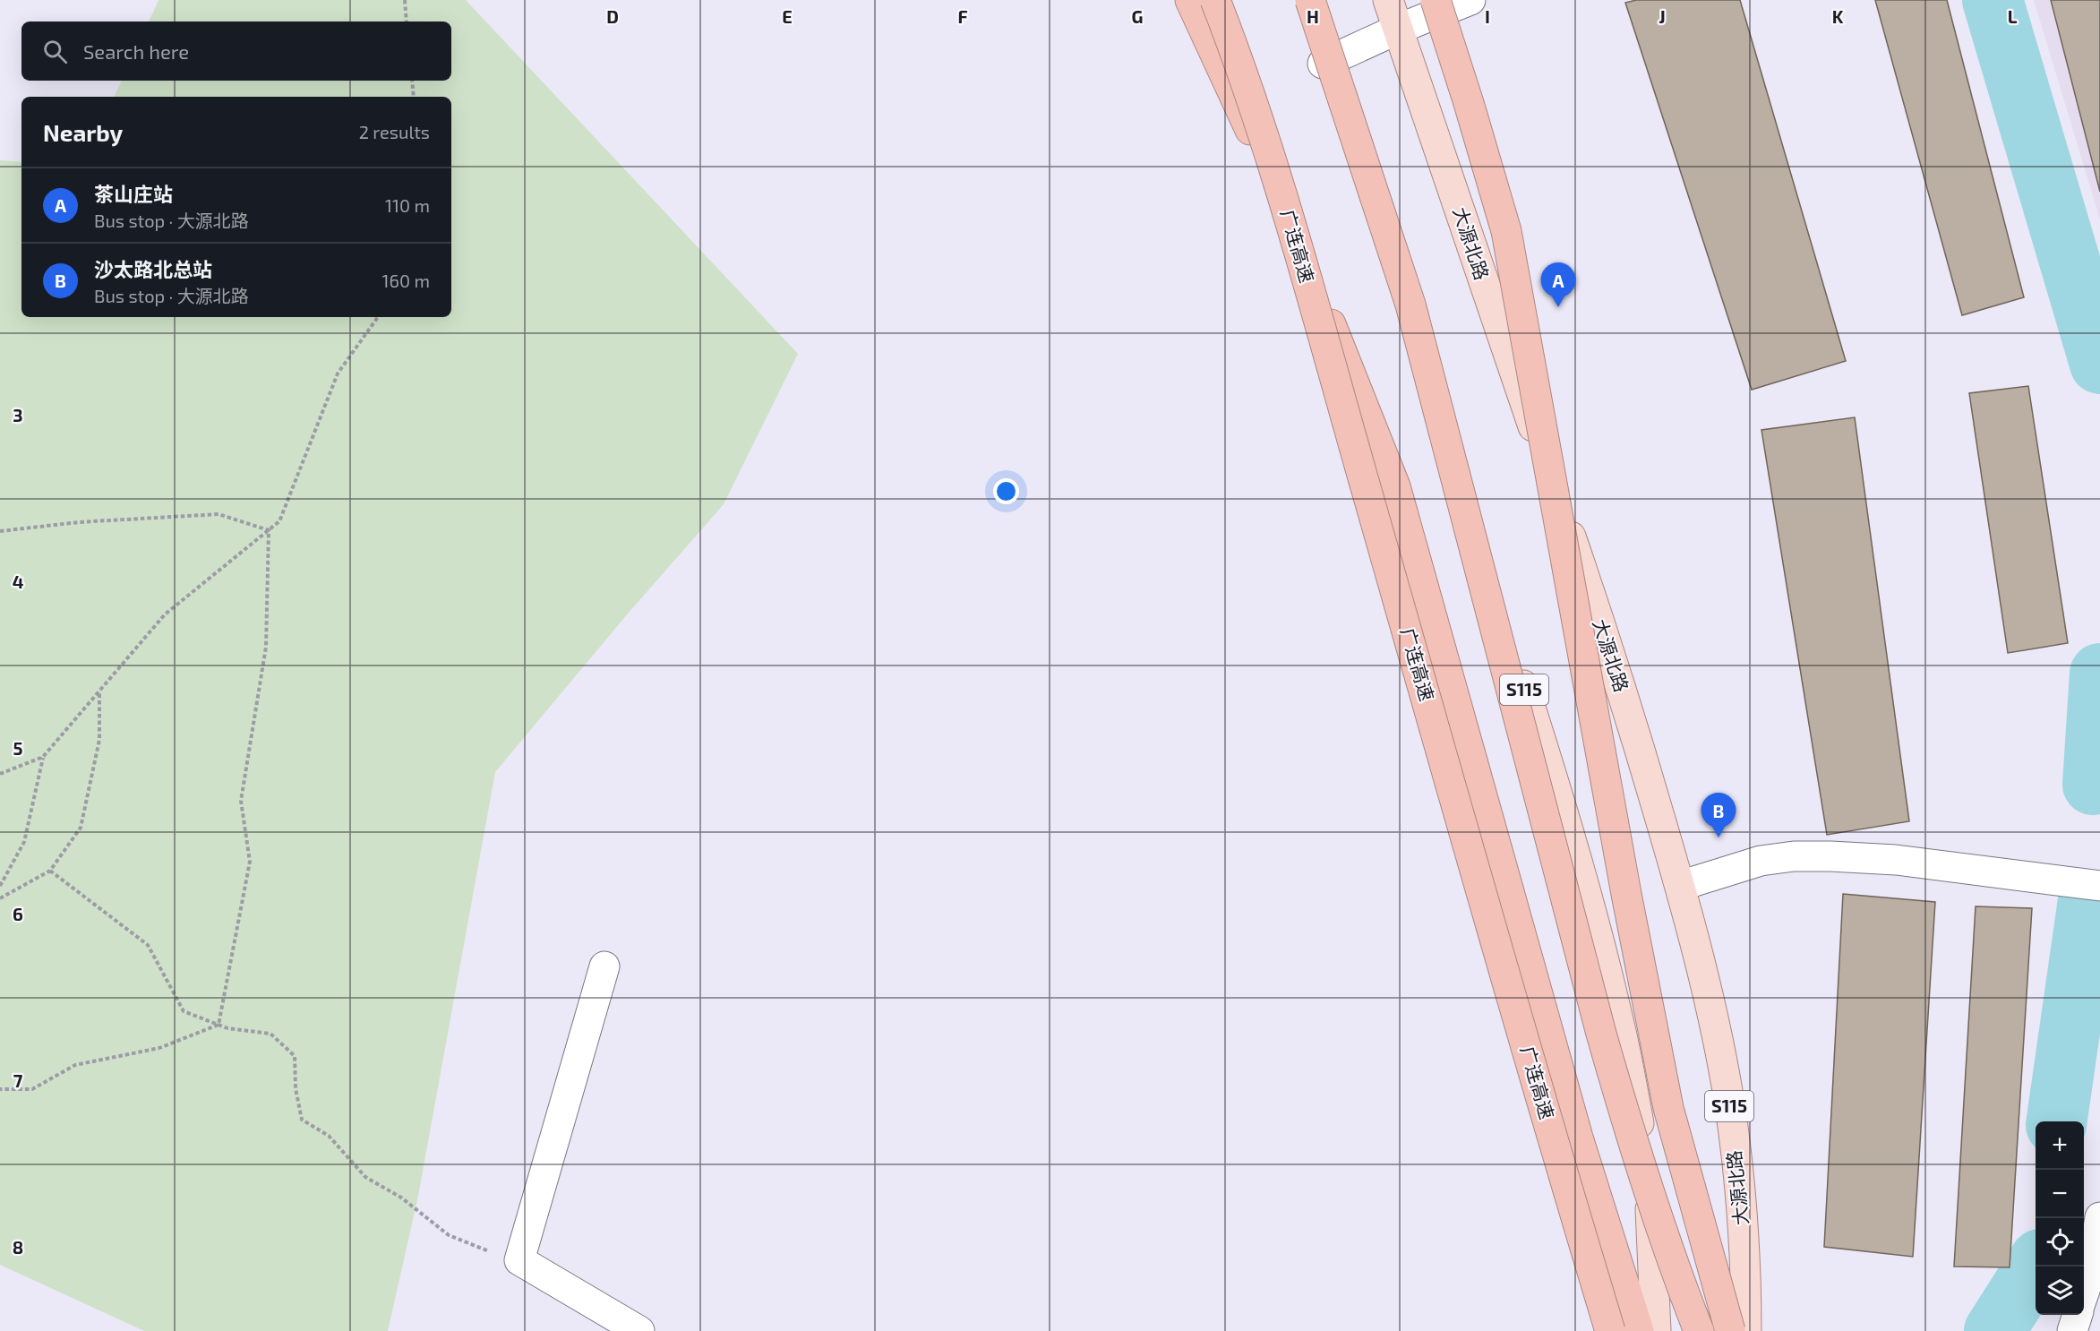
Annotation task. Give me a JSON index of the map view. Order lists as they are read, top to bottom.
{
  "streets": {
    "highway": ["广连高速"],
    "main road": ["大源北路", "S115"]
  },
  "page": {
    "search": "Search here",
    "heading": ["Nearby", "2 results"],
    "list": [
      {
        "mark": "A",
        "name": "茶山庄站",
        "note": "Bus stop · 大源北路",
        "value": "110 m"
      },
      {
        "mark": "B",
        "name": "沙太路北总站",
        "note": "Bus stop · 大源北路",
        "value": "160 m"
      }
    ],
    "pins": ["A", "B"],
    "map_buttons": ["+", "−"]
  },
  "grid": {
    "columns": [
      "D",
      "E",
      "F",
      "G",
      "H",
      "I",
      "J",
      "K",
      "L"
    ],
    "rows": [
      "3",
      "4",
      "5",
      "6",
      "7",
      "8"
    ]
  }
}
